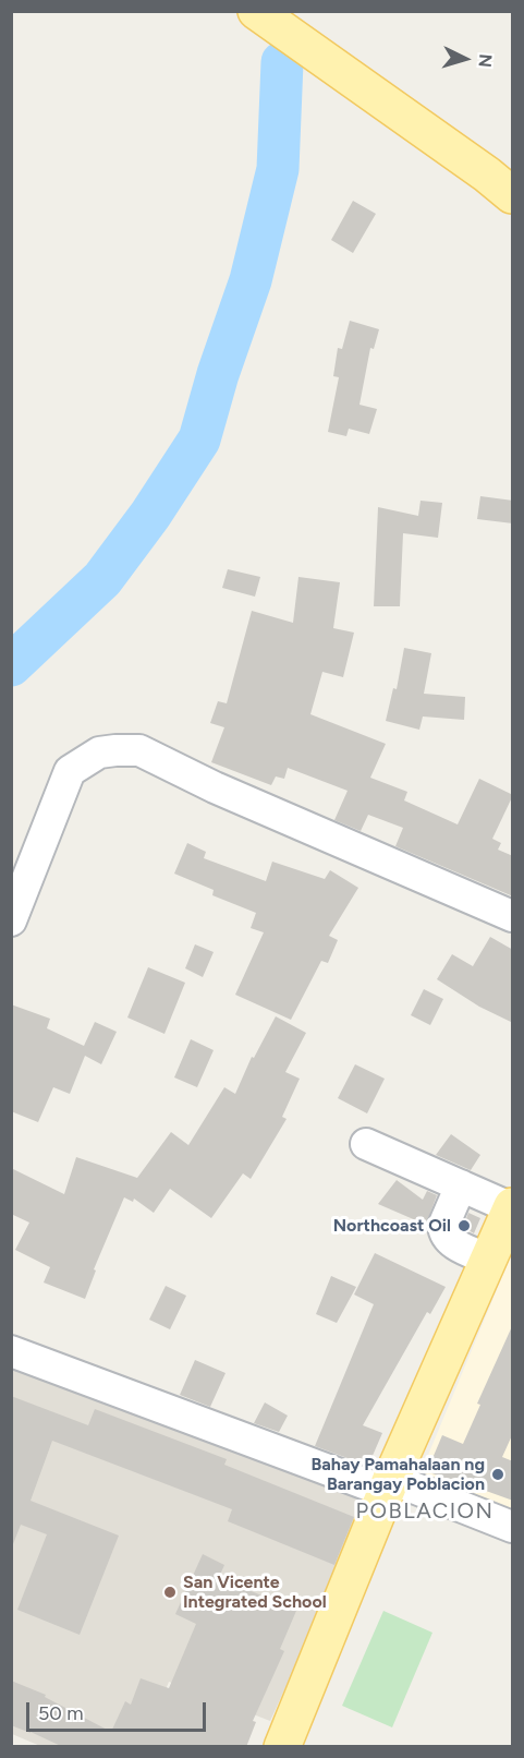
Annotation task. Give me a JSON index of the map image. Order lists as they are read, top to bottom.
{
  "districts": ["POBLACION"],
  "places": ["Northcoast Oil", "Bahay Pamahalaan ng Barangay Poblacion", "San Vicente Integrated School"],
  "scale_bar": "50 m",
  "north": "right"
}
